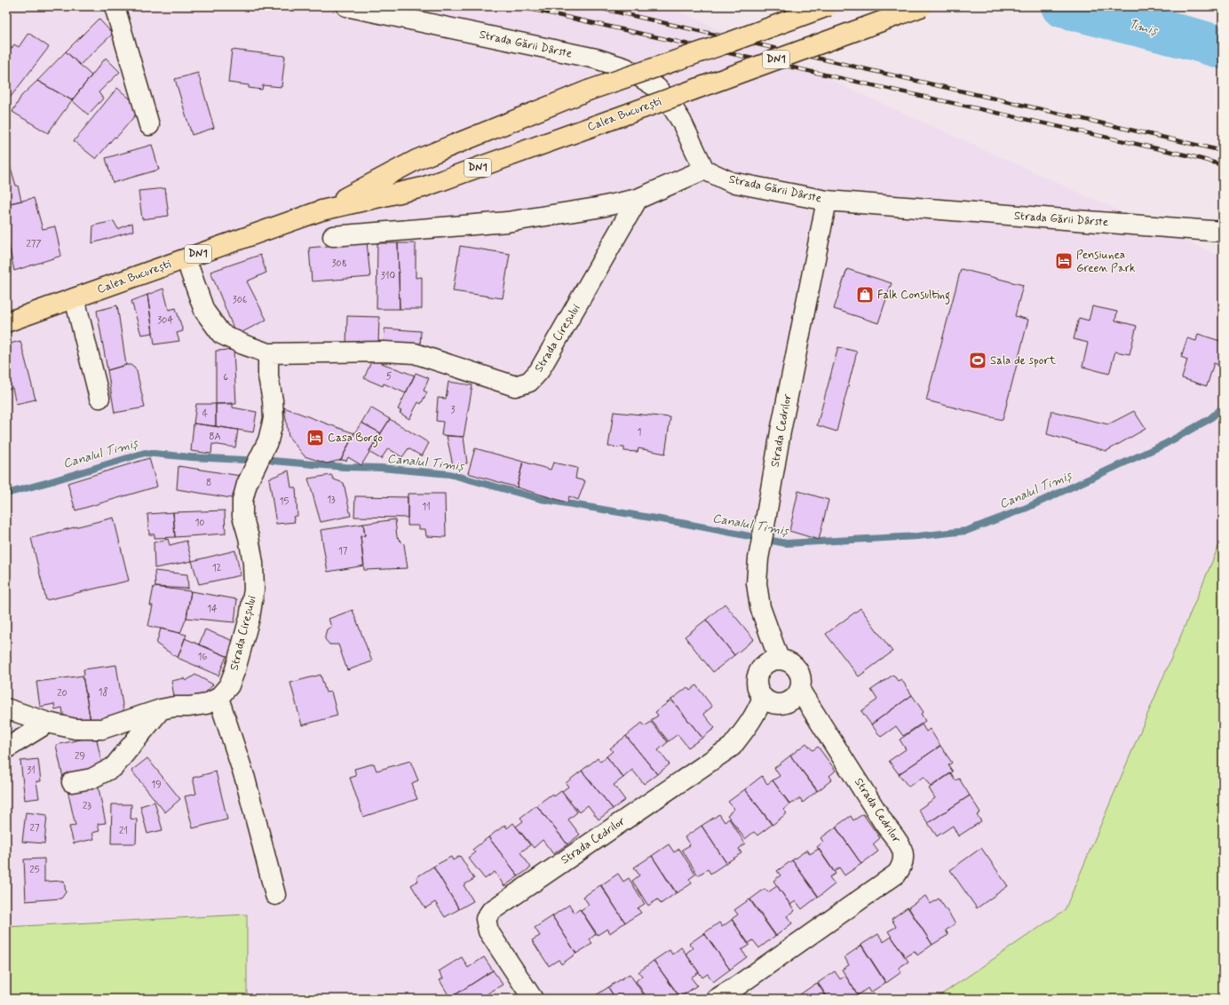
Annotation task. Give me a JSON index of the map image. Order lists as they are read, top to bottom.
{
  "streets": {
    "main road": ["DN1", "Calea București"],
    "street": ["Strada Gării Dârste", "Strada Cireșului", "Strada Cedrilor"]
  },
  "crossings": [
    ["Strada Gării Dârste", "Strada Cedrilor"]
  ],
  "water": ["Timiș", "Canalul Timiș"],
  "places": {
    "hotel": ["Pensiunea Green Park", "Casa Borgo"],
    "shop": ["Falk Consulting"],
    "sports": ["Sala de sport"]
  },
  "house_numbers": [
    "277",
    "308",
    "310",
    "306",
    "304",
    "5",
    "6",
    "3",
    "4",
    "1",
    "8A",
    "8",
    "13",
    "15",
    "11",
    "10",
    "17",
    "12",
    "14",
    "16",
    "18",
    "20",
    "29",
    "31",
    "19",
    "23",
    "27",
    "21",
    "25"
  ]
}
